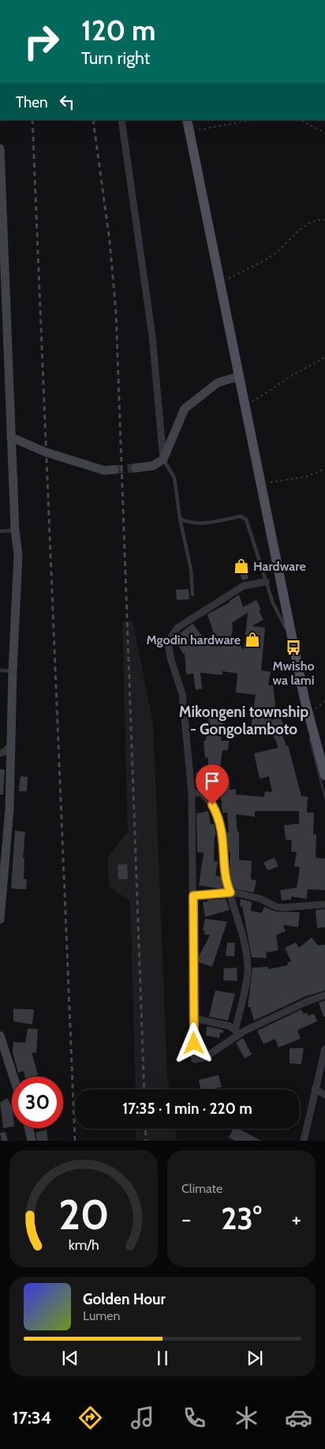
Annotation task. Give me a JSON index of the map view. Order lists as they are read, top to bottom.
{
  "districts": ["Mikongeni township - Gongolamboto"],
  "places": {
    "shop": ["Hardware", "Mgodin hardware"],
    "bus stop": ["Mwisho wa lami"]
  },
  "page": {
    "turn": ["120 m", "Turn right"],
    "then": "Then",
    "limit": "30",
    "trip": "17:35 · 1 min · 220 m",
    "tile": "Climate",
    "heat": ["−", "23°", "+"],
    "song": ["Golden Hour", "Lumen"],
    "tabs": "17:34",
    "gauge": ["20", "km/h"]
  }
}
